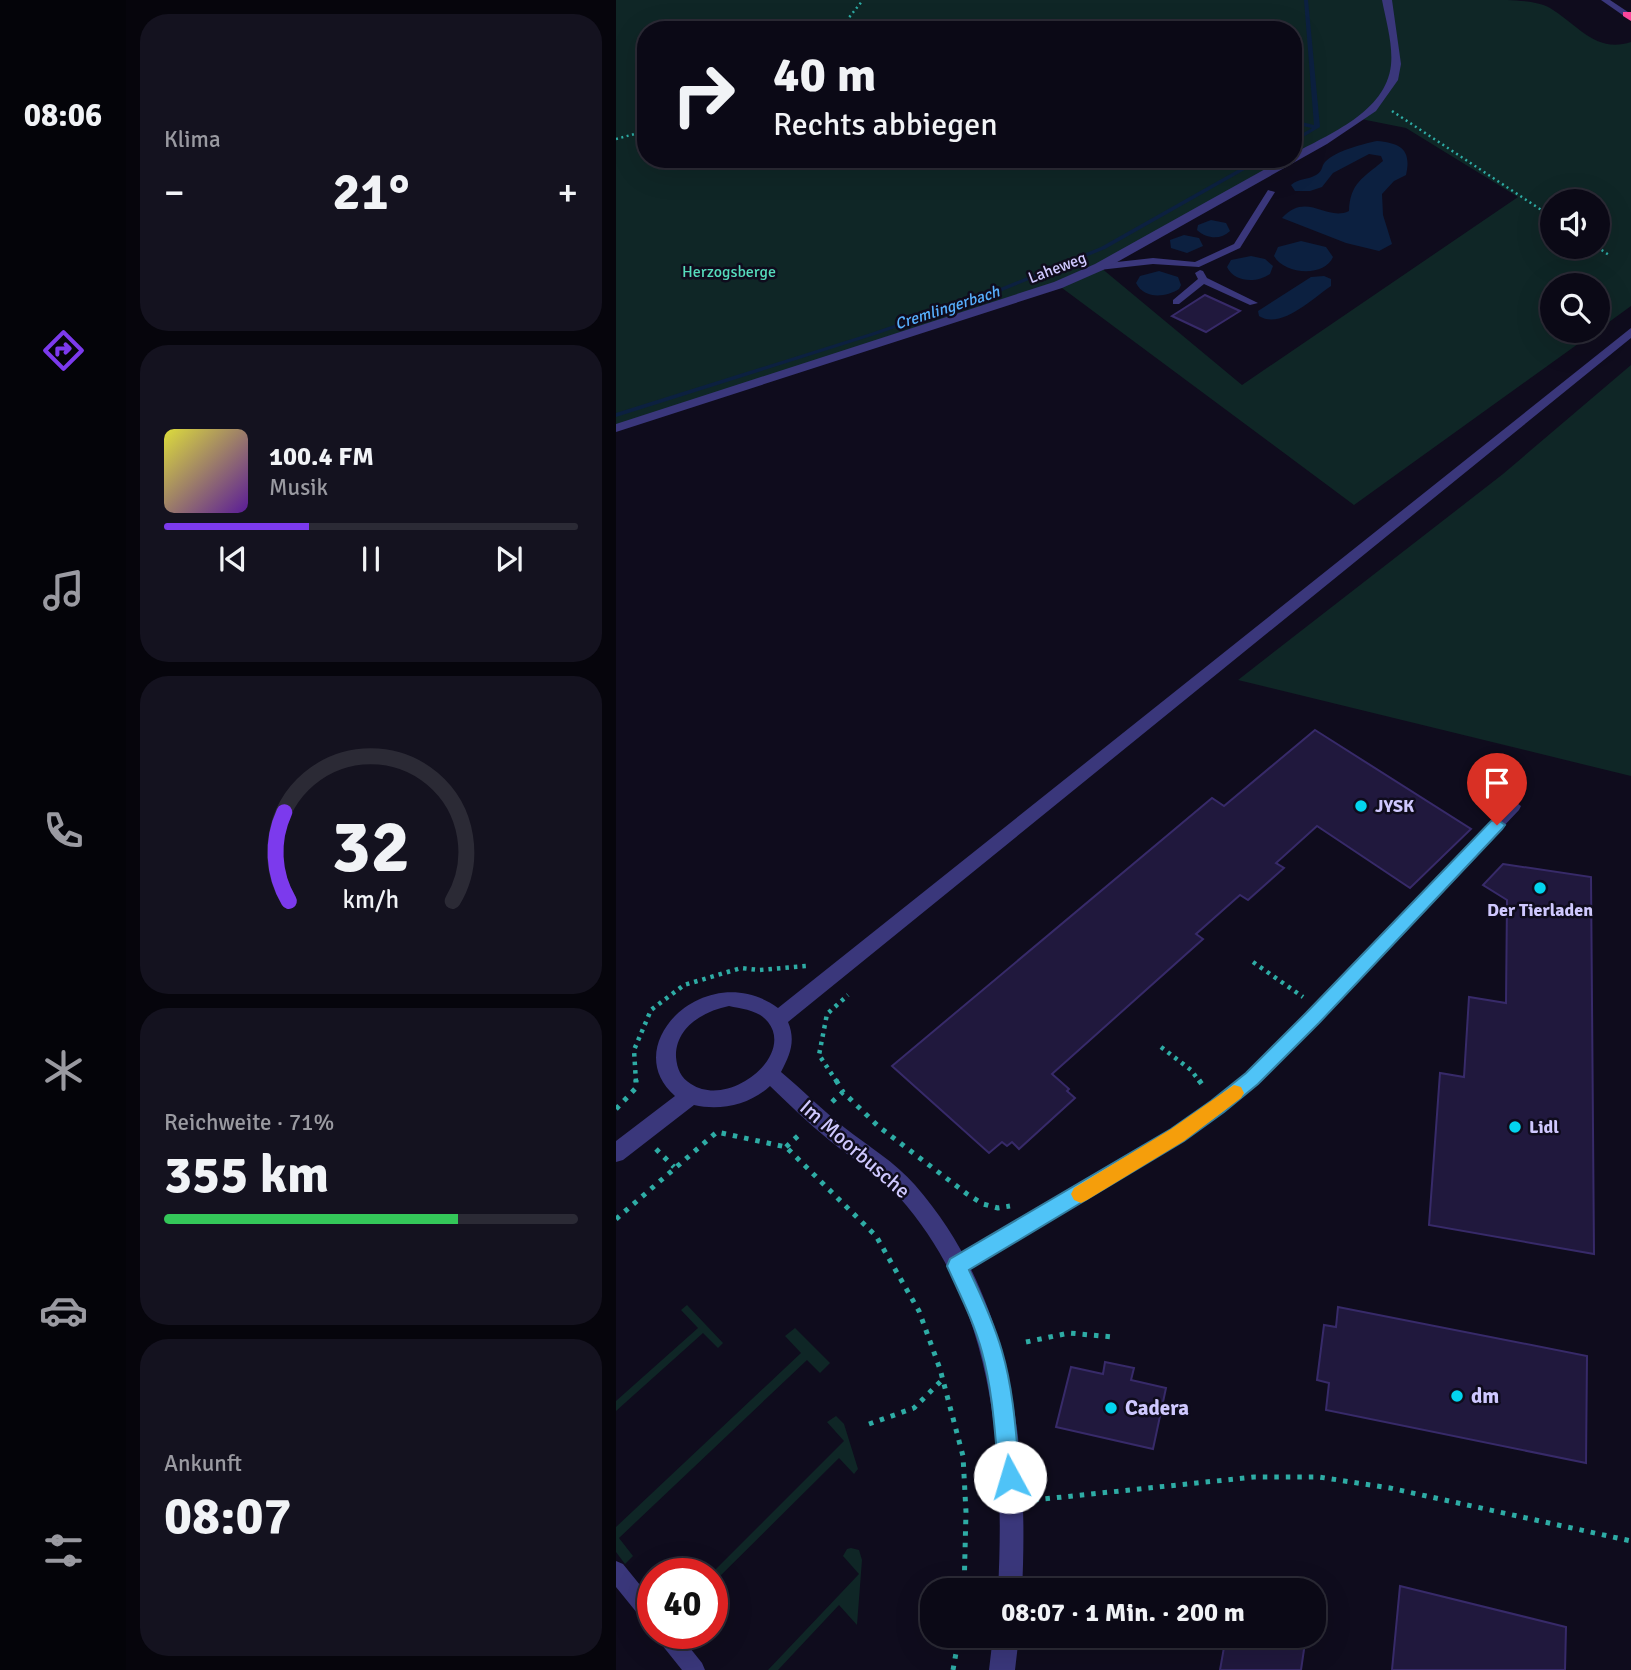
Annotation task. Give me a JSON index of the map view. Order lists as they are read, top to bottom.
{
  "streets": {
    "street": ["Laheweg", "Im Moorbusche"]
  },
  "water": ["Cremlingerbach"],
  "parks": ["Herzogsberge"],
  "places": [
    "JYSK",
    "Der Tierladen",
    "Lidl",
    "dm",
    "Cadera"
  ],
  "page": {
    "tabs": "08:06",
    "tile": [
      "Klima",
      ["Reichweite · 71%", "355 km"],
      ["Ankunft", "08:07"]
    ],
    "turn": ["40 m", "Rechts abbiegen"],
    "heat": ["−", "21°", "+"],
    "song": ["100.4 FM", "Musik"],
    "limit": "40",
    "trip": "08:07 · 1 Min. · 200 m",
    "gauge": ["32", "km/h"]
  }
}
